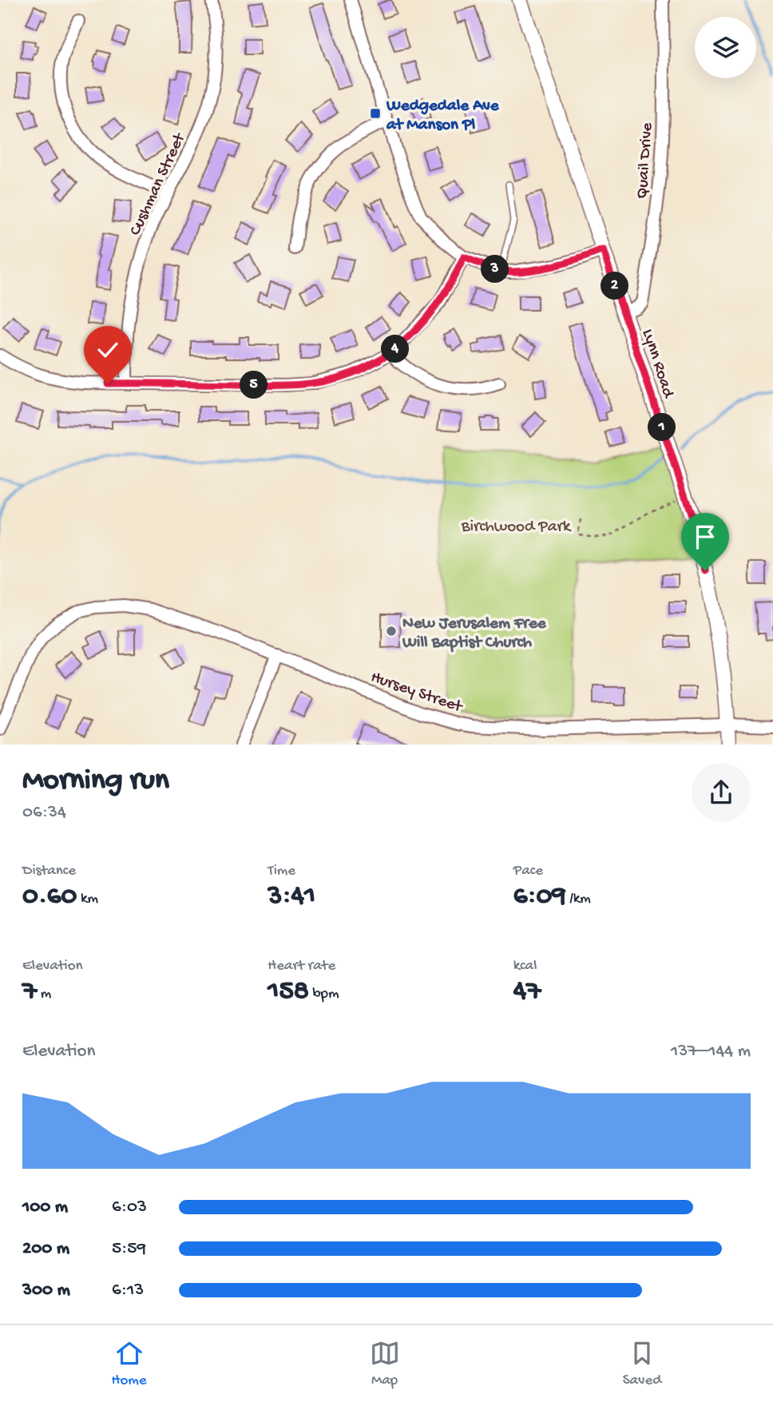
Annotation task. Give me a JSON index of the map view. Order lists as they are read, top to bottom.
{
  "streets": {
    "street": [
      "Quail Drive",
      "Cushman Street",
      "Lynn Road",
      "Hursey Street"
    ]
  },
  "crossings": [
    ["Quail Drive", "Lynn Road"],
    ["Lynn Road", "Hursey Street"]
  ],
  "parks": ["Birchwood Park"],
  "places": {
    "transit": ["Wedgedale Ave at Manson Pl"],
    "other": ["New Jerusalem Free Will Baptist Church"]
  },
  "page": {
    "pins": [
      "3",
      "2",
      "4",
      "5",
      "1"
    ],
    "heading": ["Morning run", "06:34"],
    "stats": [
      ["Distance", "0.60 km"],
      ["Time", "3:41"],
      ["Pace", "6:09 /km"],
      ["Elevation", "7 m"],
      ["Heart rate", "158 bpm"],
      ["kcal", "47"]
    ],
    "chart": ["Elevation", "137–144 m"],
    "list": [
      {
        "name": "100 m",
        "note": "6:03"
      },
      {
        "name": "200 m",
        "note": "5:59"
      },
      {
        "name": "300 m",
        "note": "6:13"
      }
    ],
    "tabs": ["Home", "Map", "Saved"]
  }
}
